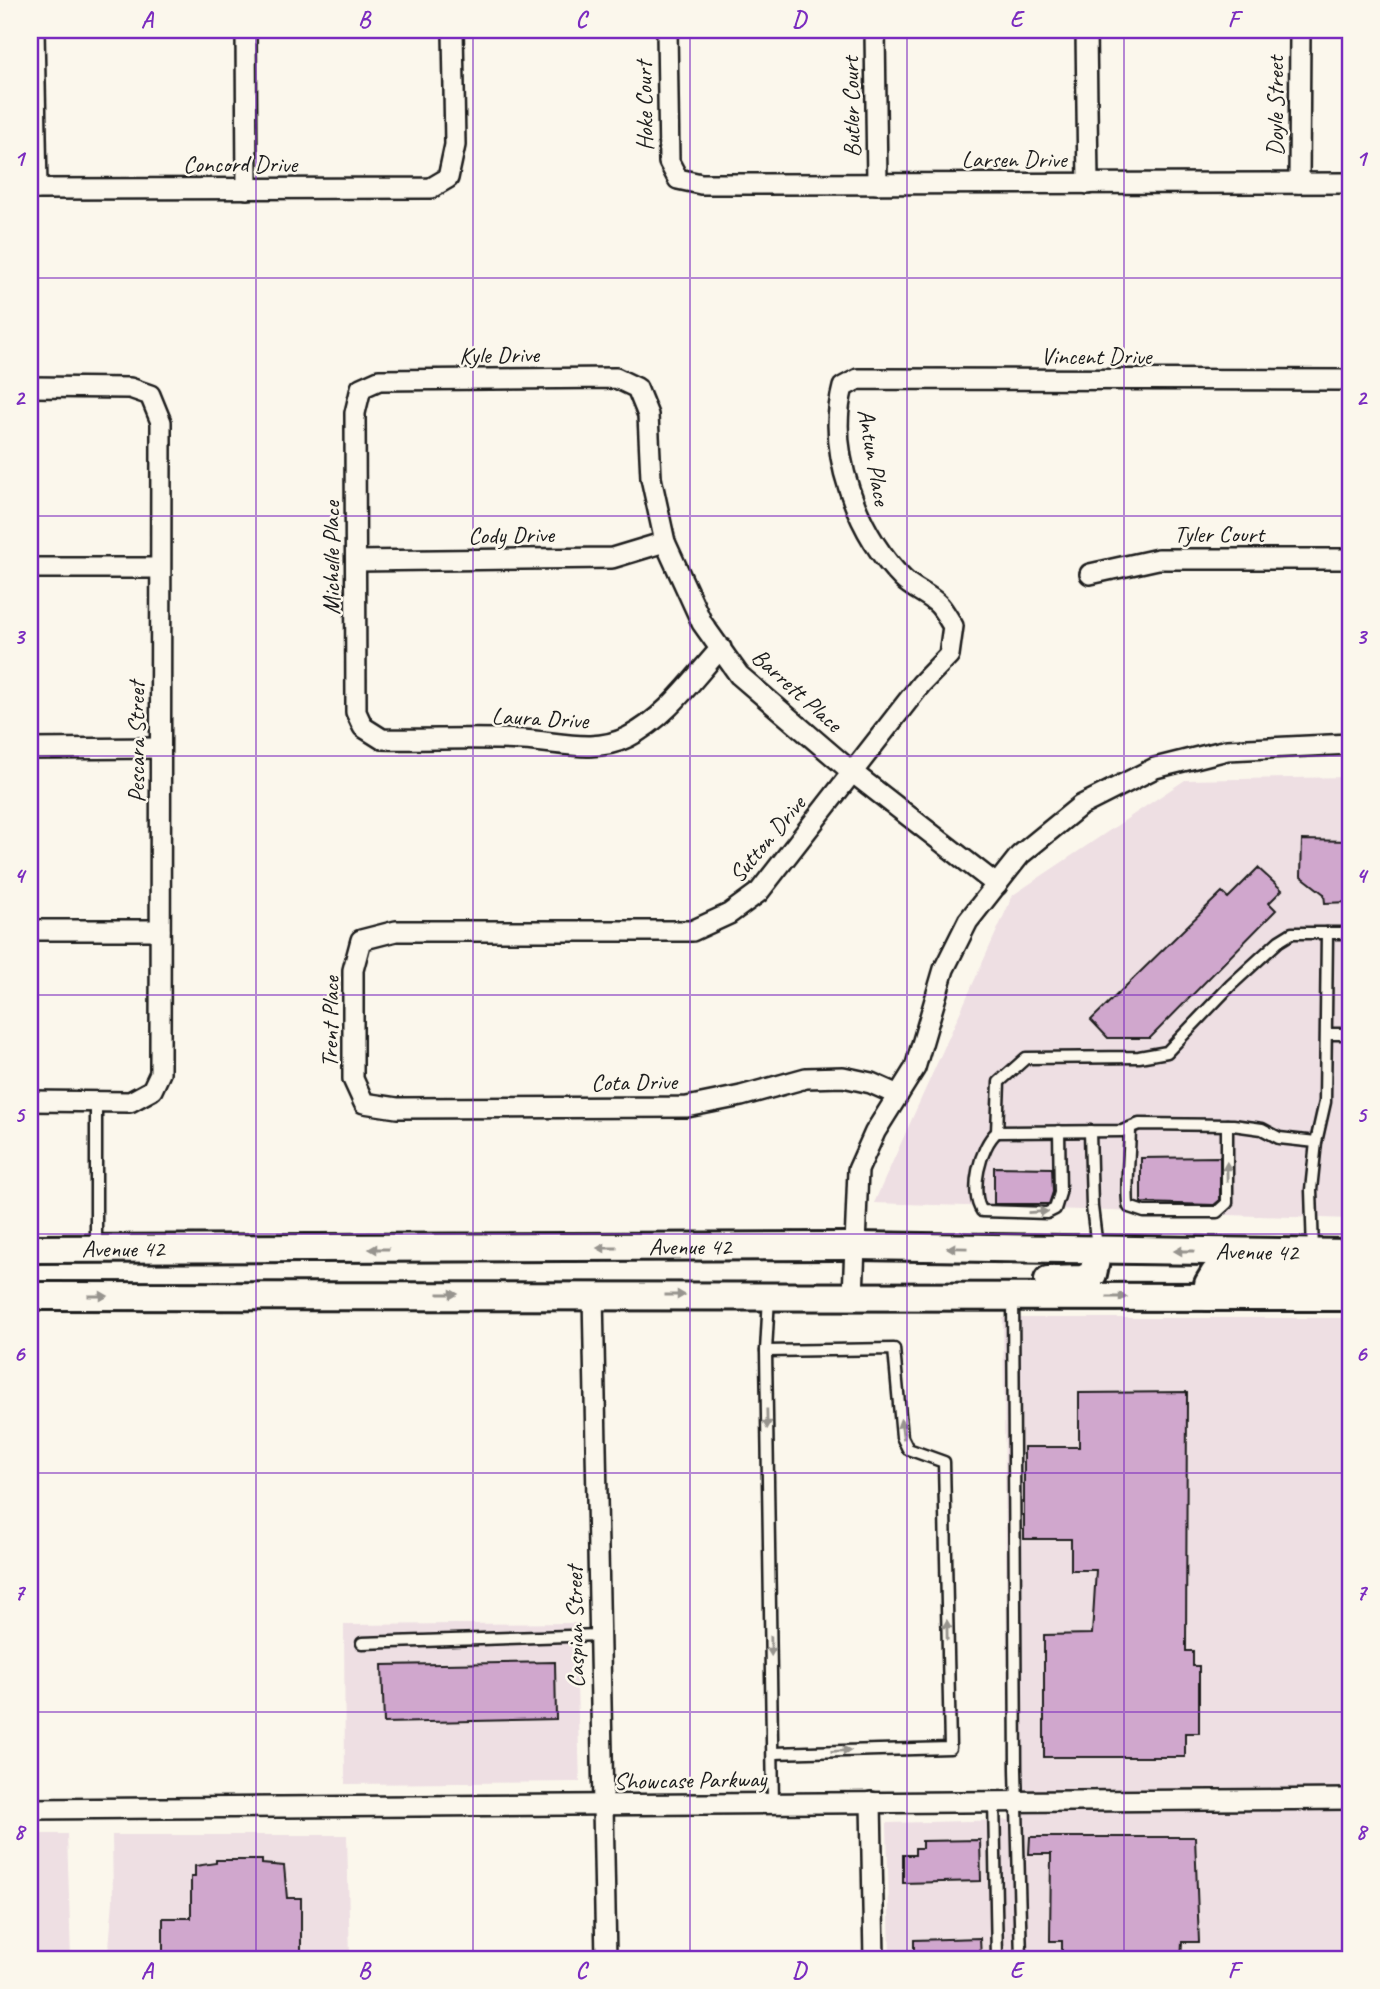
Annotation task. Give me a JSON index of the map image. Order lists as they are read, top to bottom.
{
  "streets": {
    "main road": ["Avenue 42"],
    "street": [
      "Hoke Court",
      "Doyle Street",
      "Butler Court",
      "Larsen Drive",
      "Concord Drive",
      "Kyle Drive",
      "Vincent Drive",
      "Antun Place",
      "Tyler Court",
      "Cody Drive",
      "Michelle Place",
      "Barrett Place",
      "Laura Drive",
      "Pescara Street",
      "Sutton Drive",
      "Trent Place",
      "Cota Drive",
      "Caspian Street",
      "Showcase Parkway"
    ]
  },
  "crossings": [
    ["Hoke Court", "Larsen Drive"],
    ["Doyle Street", "Larsen Drive"],
    ["Butler Court", "Larsen Drive"],
    ["Kyle Drive", "Michelle Place"],
    ["Kyle Drive", "Barrett Place"],
    ["Vincent Drive", "Antun Place"],
    ["Antun Place", "Sutton Drive"],
    ["Cody Drive", "Michelle Place"],
    ["Cody Drive", "Barrett Place"],
    ["Michelle Place", "Laura Drive"],
    ["Barrett Place", "Laura Drive"],
    ["Barrett Place", "Sutton Drive"],
    ["Sutton Drive", "Trent Place"],
    ["Trent Place", "Cota Drive"],
    ["Avenue 42", "Caspian Street"],
    ["Caspian Street", "Showcase Parkway"]
  ],
  "grid": {
    "columns": [
      "A",
      "B",
      "C",
      "D",
      "E",
      "F"
    ],
    "rows": [
      "1",
      "2",
      "3",
      "4",
      "5",
      "6",
      "7",
      "8"
    ]
  }
}
